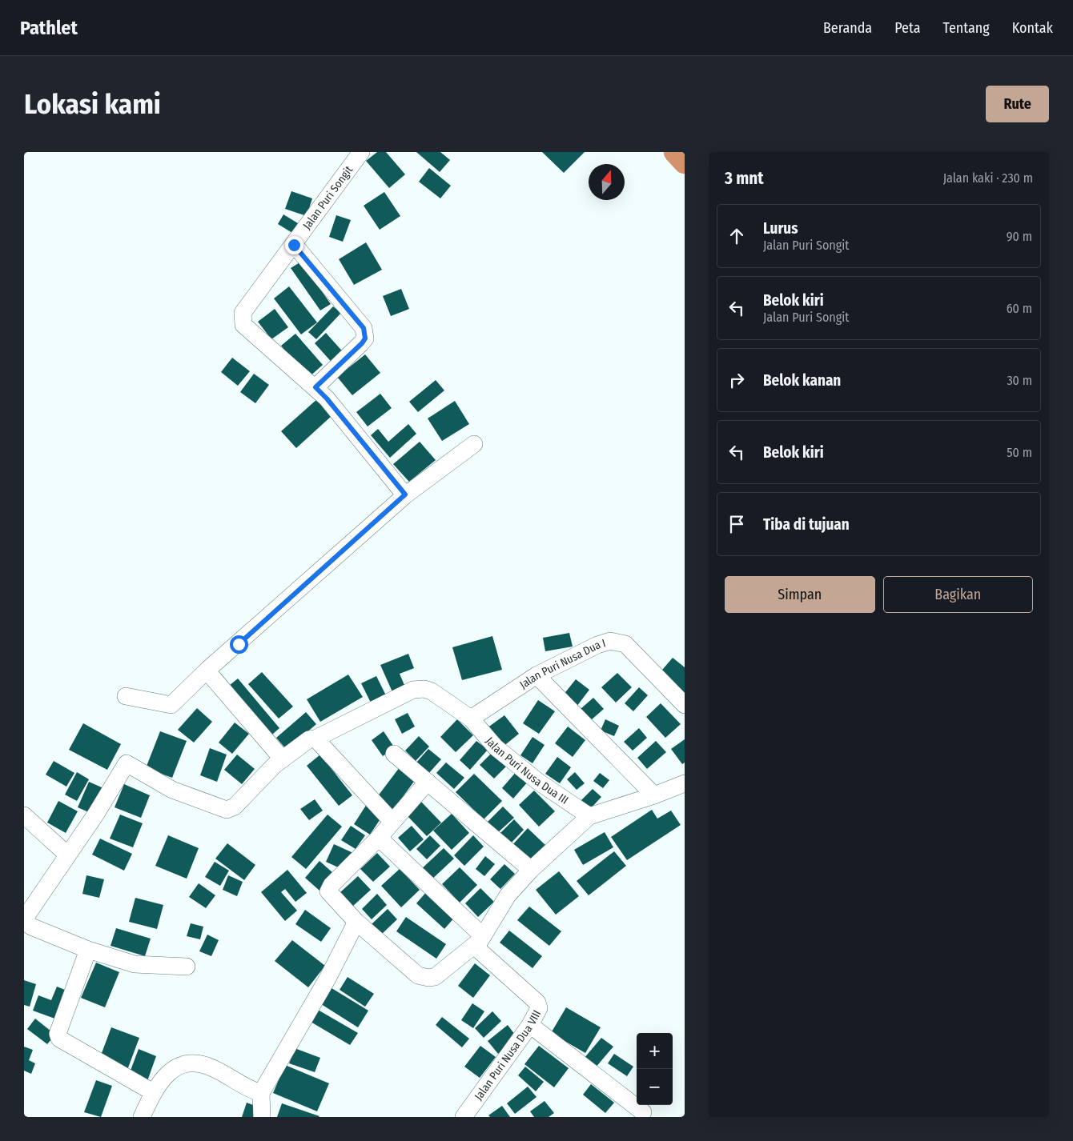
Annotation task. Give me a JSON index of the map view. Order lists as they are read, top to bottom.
{
  "streets": {
    "street": [
      "Jalan Puri Songit",
      "Jalan Puri Nusa Dua I",
      "Jalan Puri Nusa Dua III",
      "Jalan Puri Nusa Dua VIII"
    ]
  },
  "crossings": [
    ["Jalan Puri Nusa Dua I", "Jalan Puri Nusa Dua III"]
  ],
  "north": "top",
  "page": {
    "header": "Pathlet",
    "nav": [
      "Beranda",
      "Peta",
      "Tentang",
      "Kontak"
    ],
    "buttons": [
      "Rute",
      ["Simpan", "Bagikan"]
    ],
    "title": "Lokasi kami",
    "heading": ["3 mnt", "Jalan kaki · 230 m"],
    "list": [
      ["Lurus", "Jalan Puri Songit", "90 m"],
      ["Belok kiri", "Jalan Puri Songit", "60 m"],
      ["Belok kanan", "30 m"],
      ["Belok kiri", "50 m"],
      "Tiba di tujuan"
    ],
    "map_buttons": ["+", "−"]
  }
}
